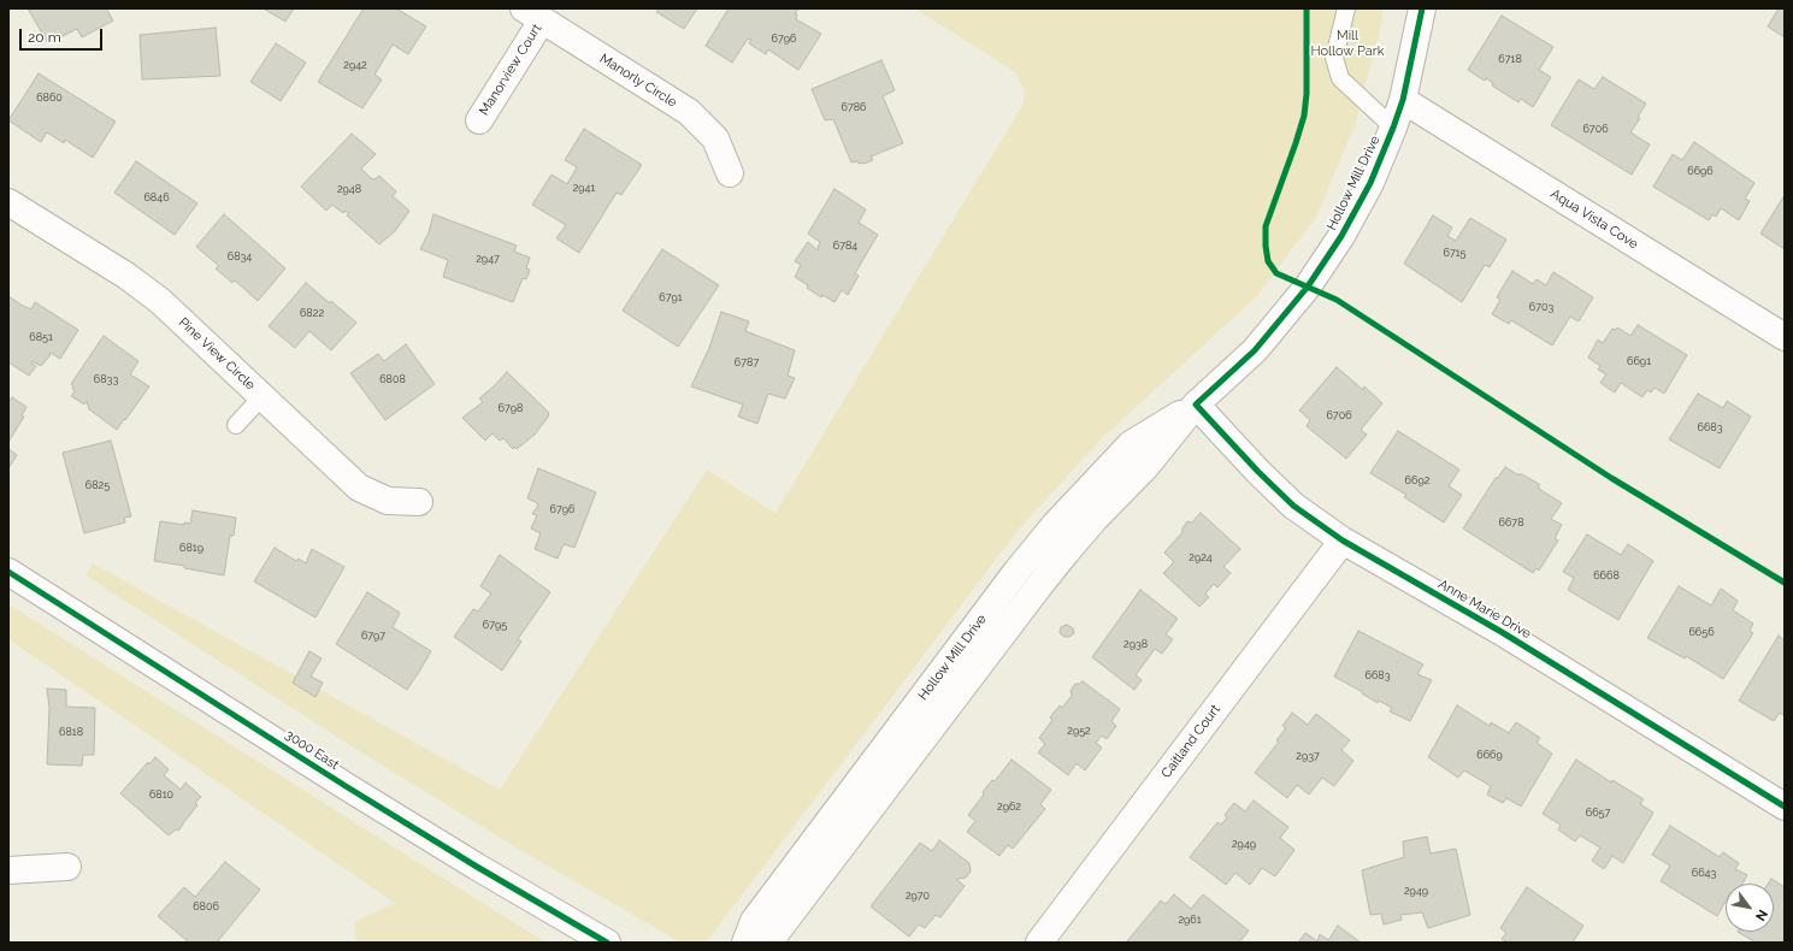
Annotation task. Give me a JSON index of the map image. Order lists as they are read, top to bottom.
{
  "streets": {
    "street": [
      "Manorview Court",
      "Manorly Circle",
      "Hollow Mill Drive",
      "Aqua Vista Cove",
      "Pine View Circle",
      "Anne Marie Drive",
      "Caitland Court",
      "3000 East"
    ]
  },
  "crossings": [
    ["Manorview Court", "Manorly Circle"],
    ["Hollow Mill Drive", "Aqua Vista Cove"],
    ["Hollow Mill Drive", "Anne Marie Drive"],
    ["Anne Marie Drive", "Caitland Court"]
  ],
  "parks": ["Mill Hollow Park"],
  "house_numbers": [
    "6796",
    "6718",
    "2942",
    "6860",
    "6786",
    "6706",
    "6696",
    "2941",
    "2948",
    "6846",
    "6784",
    "6715",
    "6834",
    "2947",
    "6791",
    "6703",
    "6822",
    "6851",
    "6691",
    "6787",
    "6833",
    "6808",
    "6798",
    "6706",
    "6683",
    "6692",
    "6825",
    "6796",
    "6678",
    "6819",
    "2924",
    "6668",
    "6795",
    "6656",
    "6797",
    "2938",
    "6683",
    "2952",
    "6818",
    "6669",
    "2937",
    "6810",
    "2962",
    "6657",
    "2949",
    "6643",
    "2949",
    "2970",
    "6806",
    "2961"
  ],
  "scale_bar": "20 m",
  "north": "bottom right"
}
